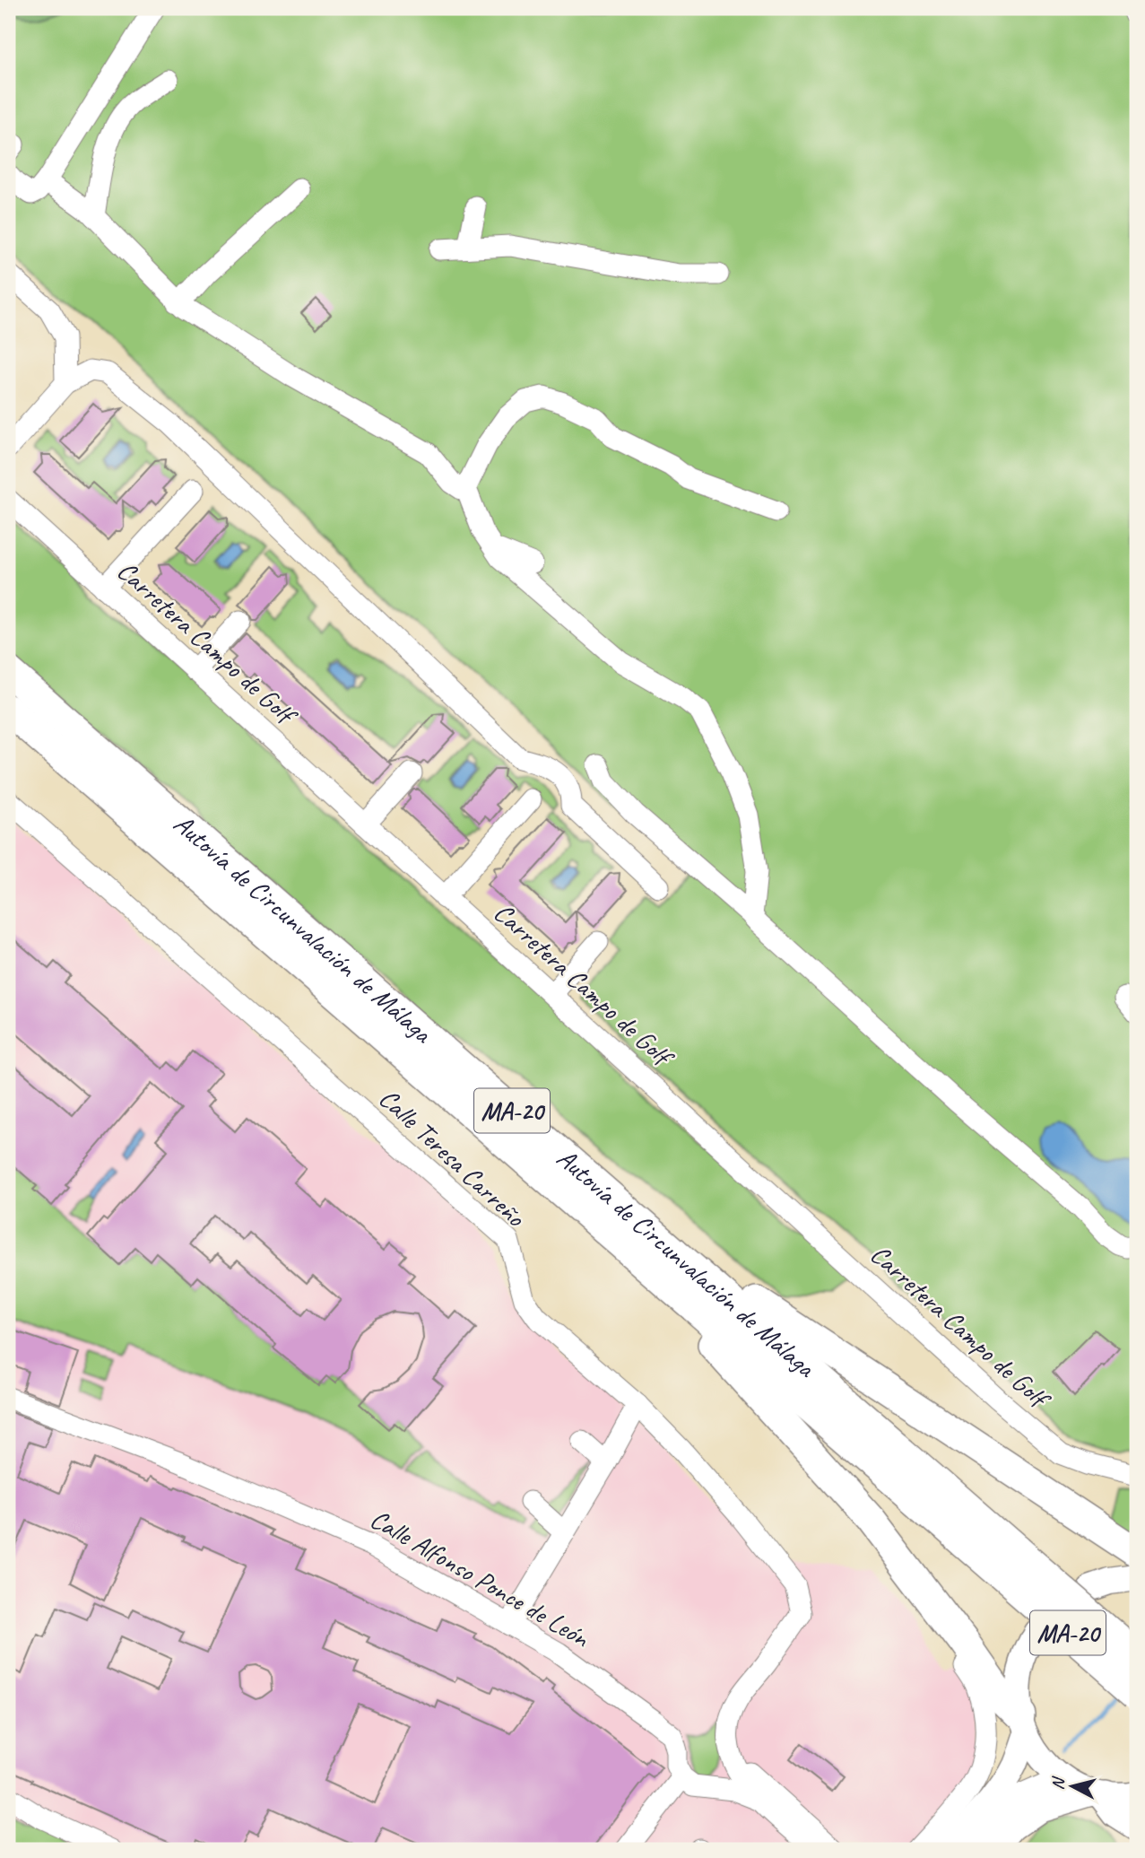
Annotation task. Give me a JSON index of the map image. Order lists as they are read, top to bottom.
{
  "streets": {
    "highway": ["Autovía de Circunvalación de Málaga", "MA-20"],
    "street": ["Carretera Campo de Golf", "Calle Teresa Carreño", "Calle Alfonso Ponce de León"]
  },
  "north": "left"
}
